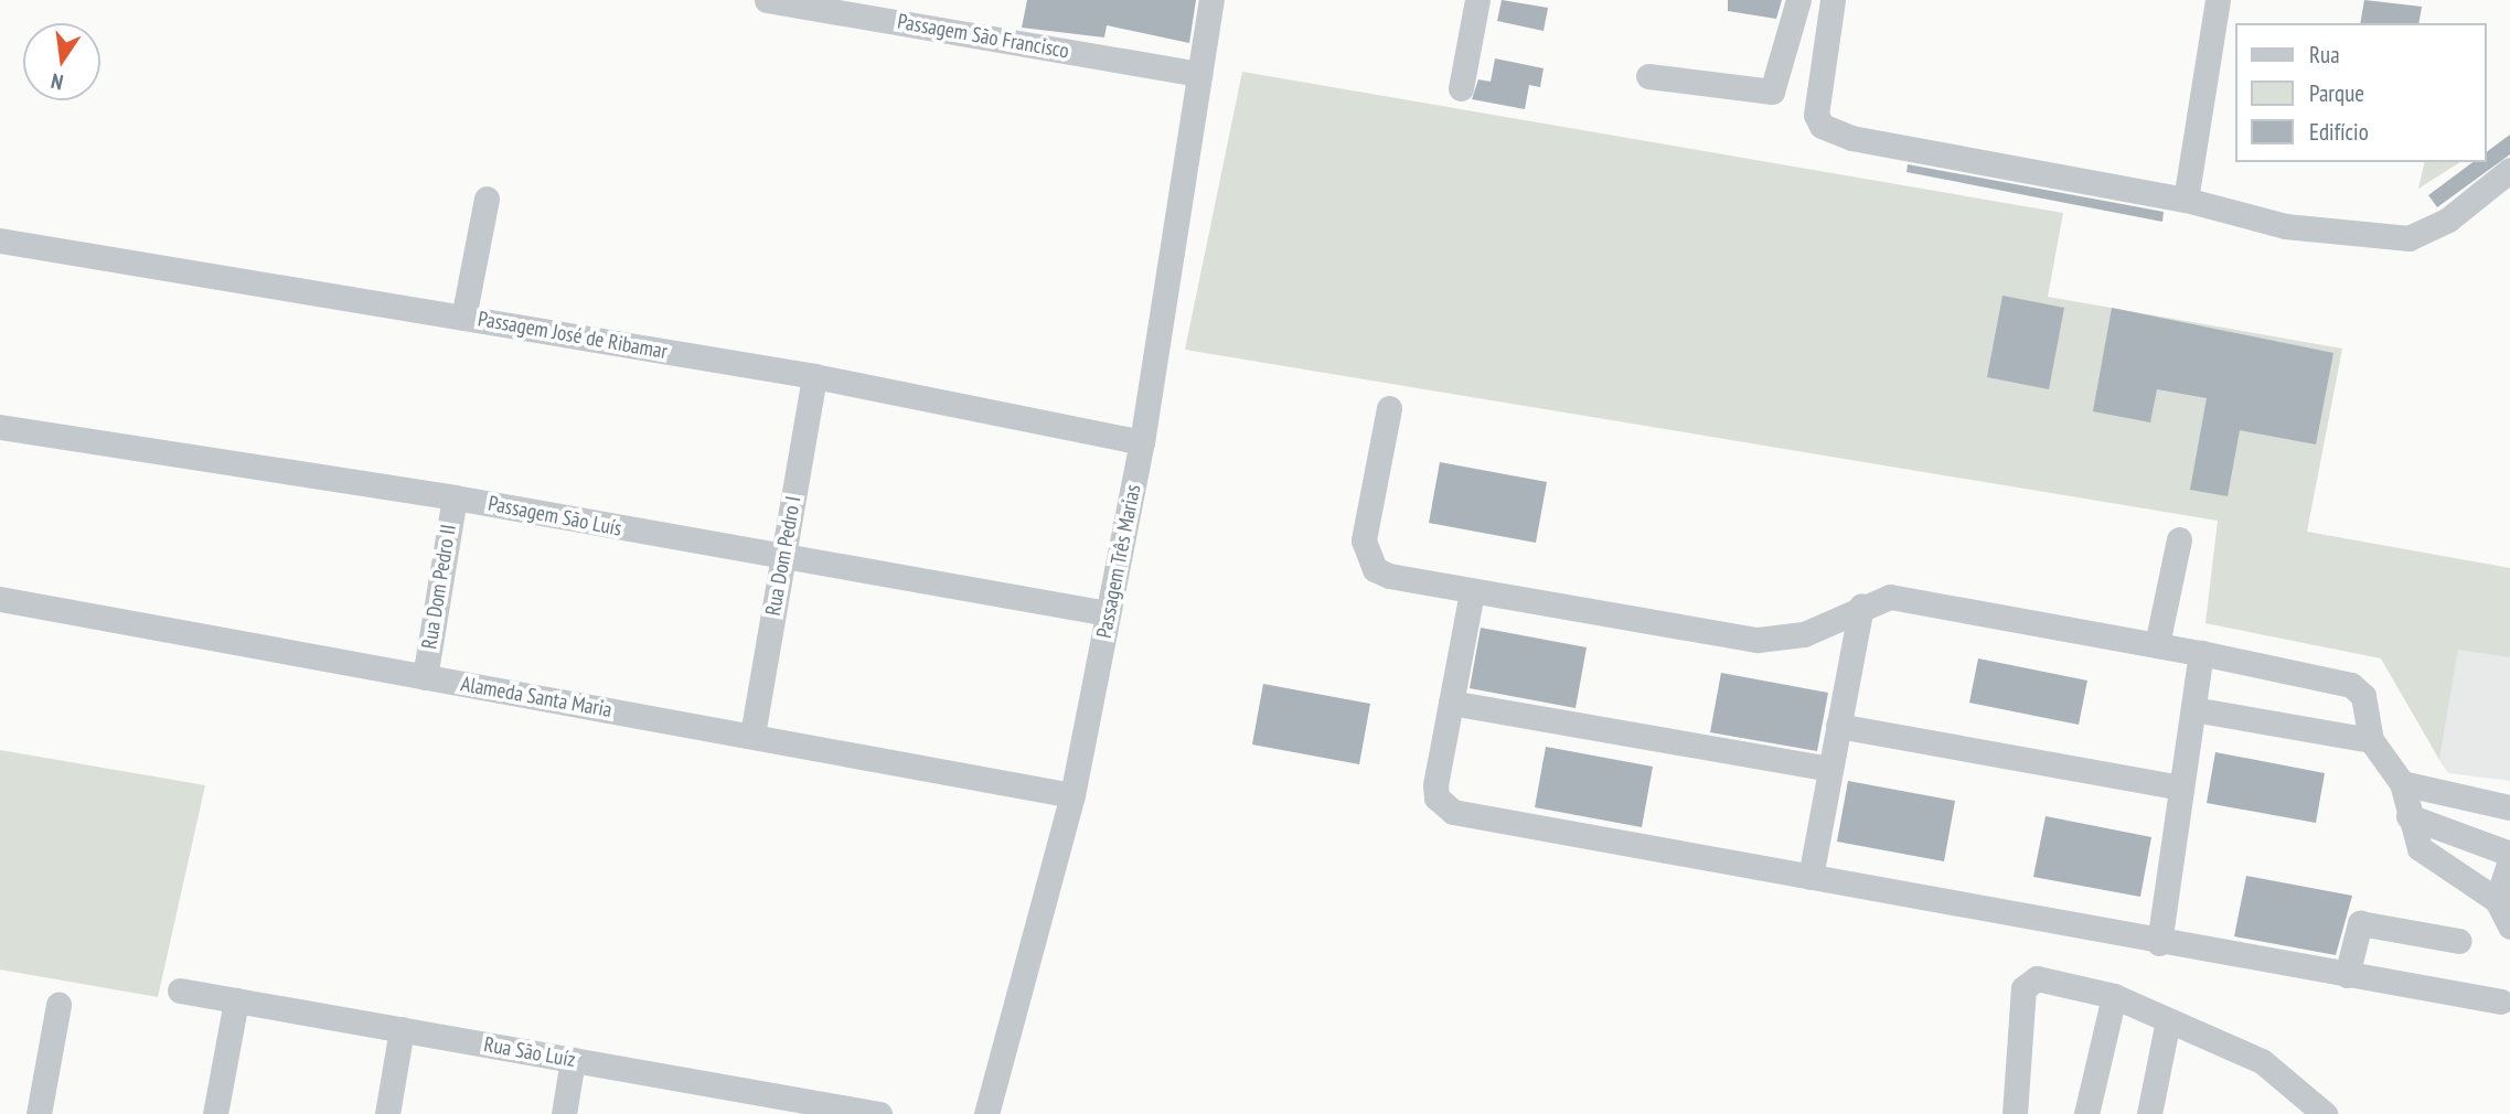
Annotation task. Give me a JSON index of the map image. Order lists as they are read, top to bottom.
{
  "streets": {
    "street": [
      "Passagem São Francisco",
      "Passagem José de Ribamar",
      "Passagem São Luís",
      "Rua Dom Pedro I",
      "Passagem Três Marias",
      "Rua Dom Pedro II",
      "Alameda Santa Maria",
      "Rua São Luíz"
    ]
  },
  "crossings": [
    ["Passagem São Francisco", "Passagem Três Marias"],
    ["Passagem José de Ribamar", "Rua Dom Pedro I"],
    ["Passagem José de Ribamar", "Passagem Três Marias"],
    ["Passagem São Luís", "Rua Dom Pedro I"],
    ["Passagem São Luís", "Passagem Três Marias"],
    ["Passagem São Luís", "Rua Dom Pedro II"],
    ["Rua Dom Pedro I", "Alameda Santa Maria"],
    ["Passagem Três Marias", "Alameda Santa Maria"],
    ["Rua Dom Pedro II", "Alameda Santa Maria"]
  ],
  "legend": ["Rua", "Parque", "Edifício"],
  "north": "bottom"
}
